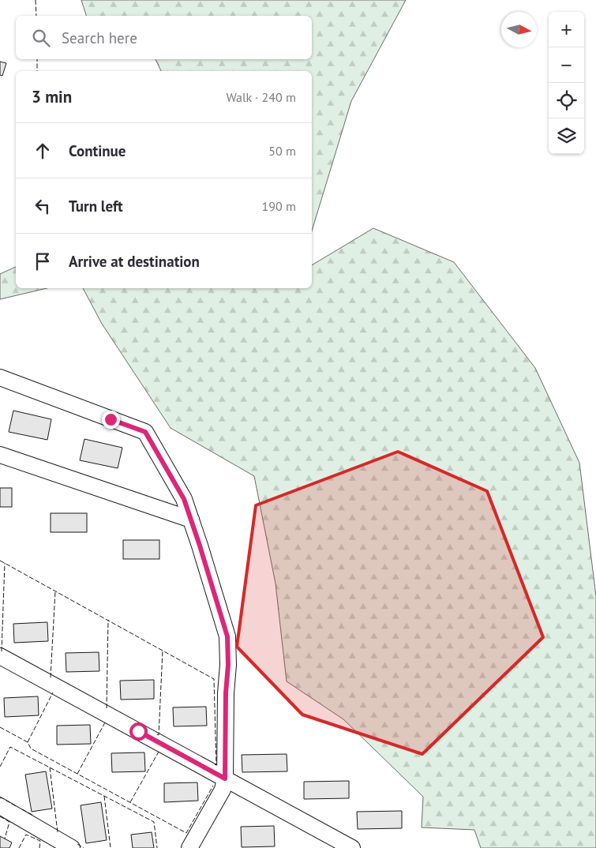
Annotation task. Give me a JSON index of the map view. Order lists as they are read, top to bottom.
{
  "north": "right",
  "page": {
    "map_buttons": ["+", "−"],
    "search": "Search here",
    "heading": ["3 min", "Walk · 240 m"],
    "list": [
      ["Continue", "50 m"],
      ["Turn left", "190 m"],
      "Arrive at destination"
    ]
  }
}
